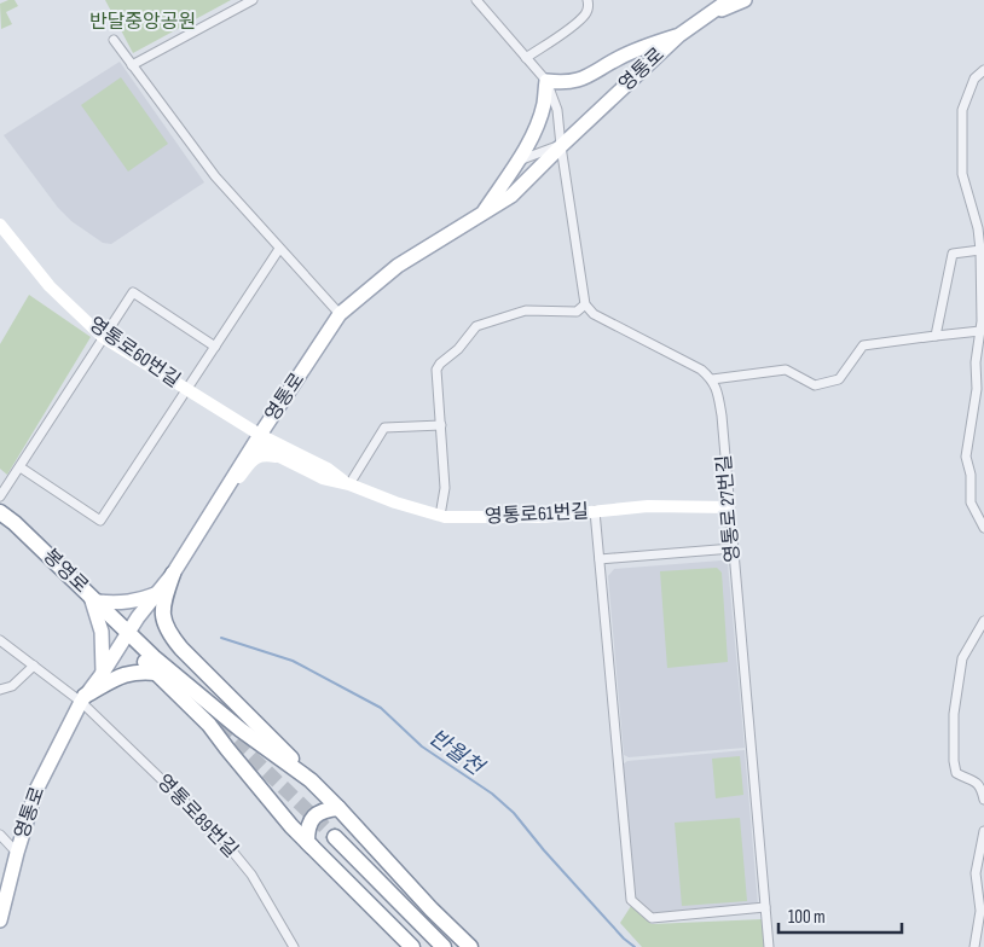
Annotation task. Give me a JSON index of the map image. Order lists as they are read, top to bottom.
{
  "streets": {
    "highway": ["봉영로"],
    "main road": ["영통로"],
    "street": [
      "영통로60번길",
      "영통로 27번길",
      "영통로61번길",
      "영통로89번길"
    ]
  },
  "crossings": [
    ["영통로", "영통로60번길"],
    ["영통로", "봉영로"],
    ["영통로", "영통로89번길"],
    ["영통로 27번길", "영통로61번길"]
  ],
  "water": ["반월천"],
  "parks": ["반달중앙공원"],
  "scale_bar": "100 m"
}
